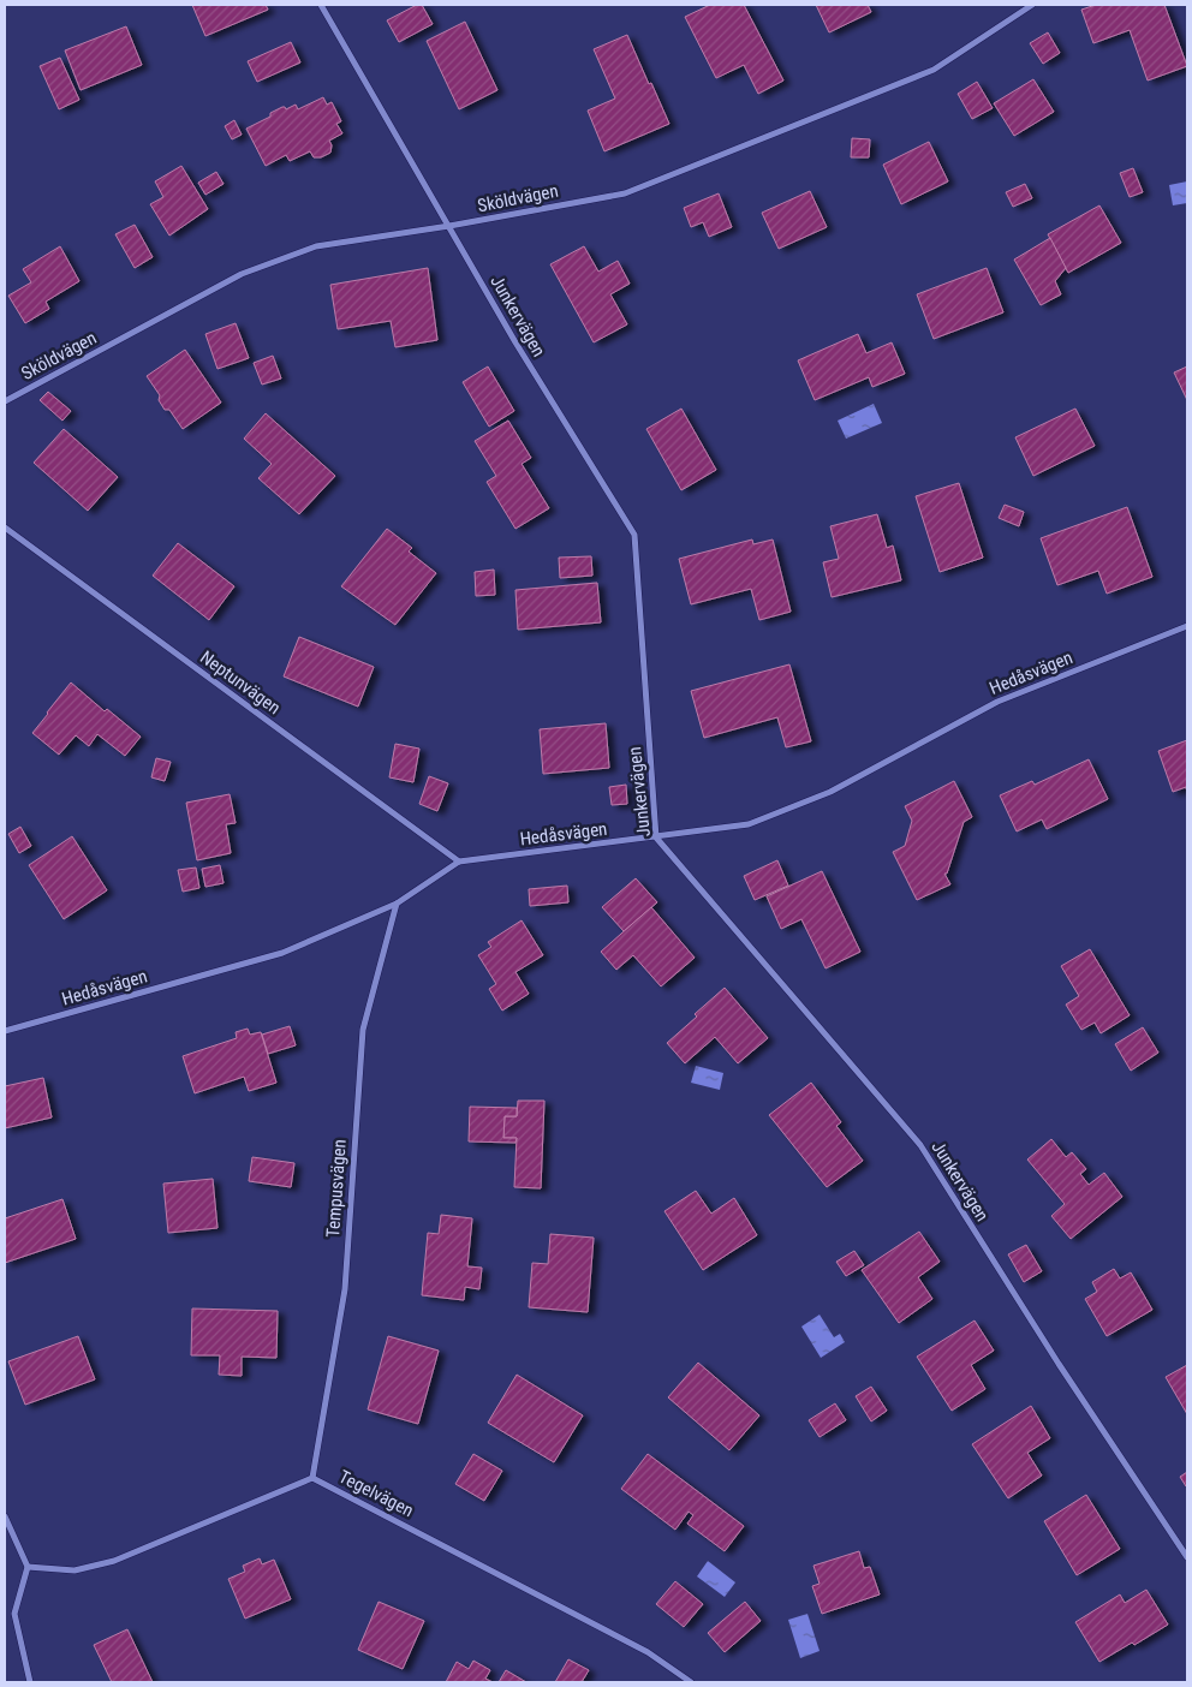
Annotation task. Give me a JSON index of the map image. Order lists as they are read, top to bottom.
{
  "streets": {
    "street": [
      "Sköldvägen",
      "Junkervägen",
      "Hedåsvägen",
      "Neptunvägen",
      "Tempusvägen",
      "Tegelvägen"
    ]
  },
  "crossings": [
    ["Sköldvägen", "Junkervägen"],
    ["Junkervägen", "Hedåsvägen"],
    ["Hedåsvägen", "Neptunvägen"],
    ["Hedåsvägen", "Tempusvägen"],
    ["Tempusvägen", "Tegelvägen"]
  ]
}
